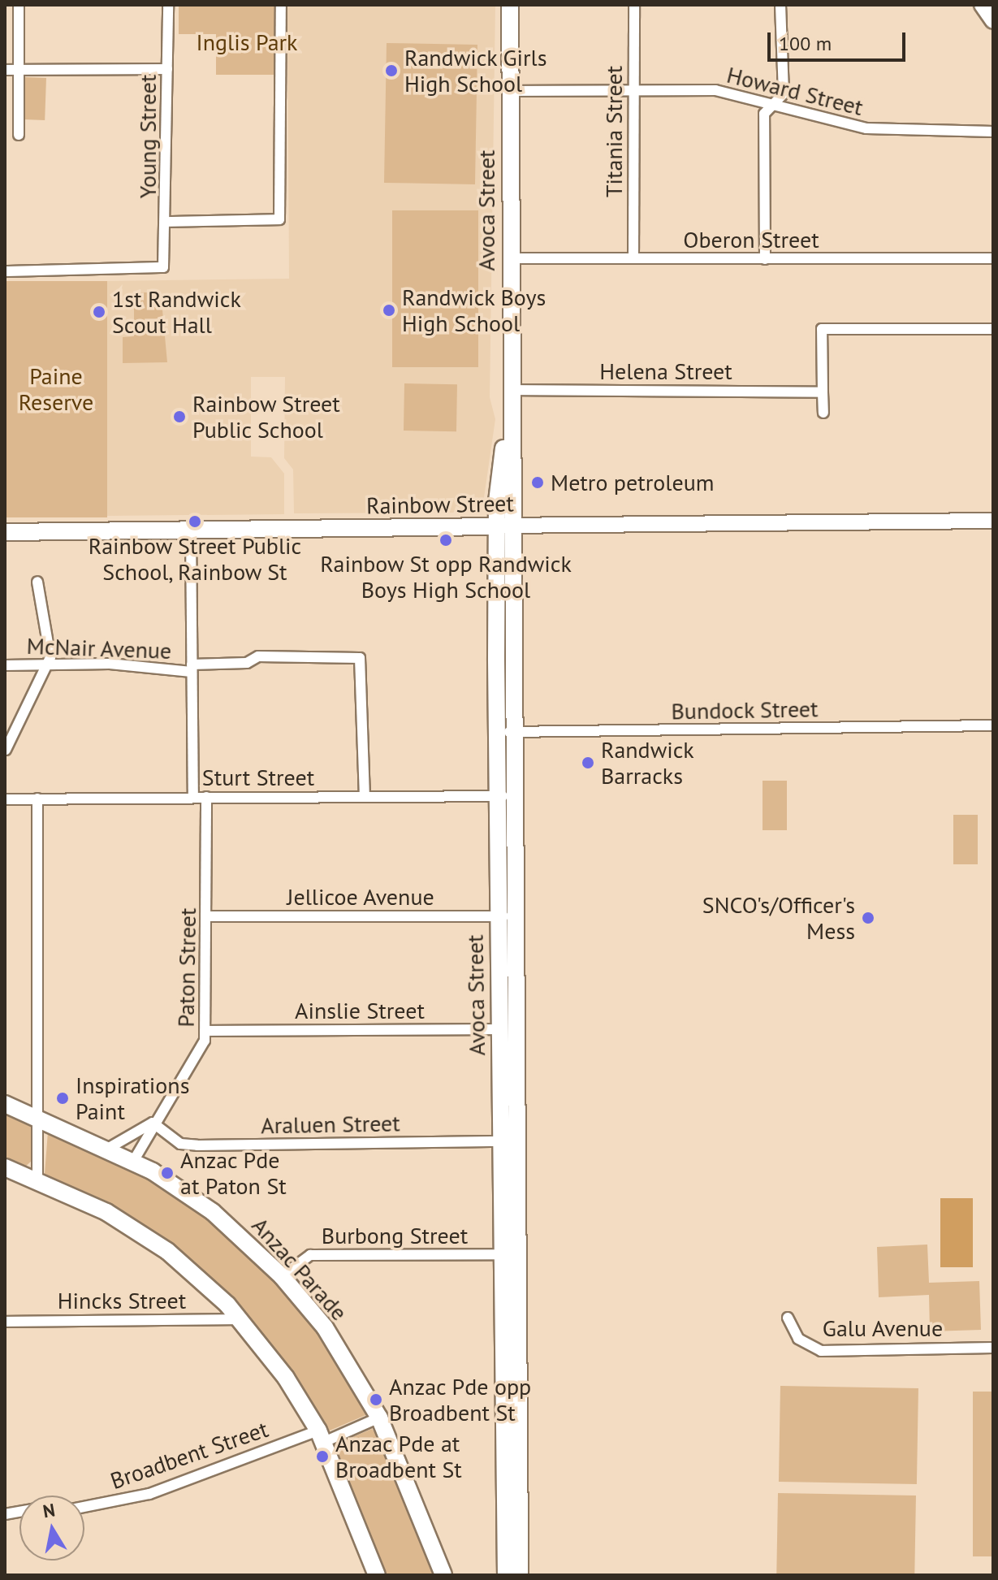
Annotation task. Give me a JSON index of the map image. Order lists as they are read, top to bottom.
{
  "streets": {
    "main road": ["Avoca Street", "Rainbow Street", "Anzac Parade"],
    "street": [
      "Howard Street",
      "Titania Street",
      "Young Street",
      "Oberon Street",
      "Helena Street",
      "McNair Avenue",
      "Bundock Street",
      "Sturt Street",
      "Jellicoe Avenue",
      "Paton Street",
      "Ainslie Street",
      "Araluen Street",
      "Burbong Street",
      "Hincks Street",
      "Galu Avenue",
      "Broadbent Street"
    ]
  },
  "crossings": [
    ["Howard Street", "Titania Street"],
    ["Howard Street", "Avoca Street"],
    ["Titania Street", "Oberon Street"],
    ["Avoca Street", "Oberon Street"],
    ["Avoca Street", "Helena Street"],
    ["Avoca Street", "Rainbow Street"],
    ["Avoca Street", "Bundock Street"],
    ["Avoca Street", "Sturt Street"],
    ["Avoca Street", "Jellicoe Avenue"],
    ["Avoca Street", "Ainslie Street"],
    ["Avoca Street", "Araluen Street"],
    ["Avoca Street", "Burbong Street"],
    ["McNair Avenue", "Sturt Street"],
    ["Sturt Street", "Paton Street"],
    ["Jellicoe Avenue", "Paton Street"],
    ["Paton Street", "Ainslie Street"],
    ["Paton Street", "Araluen Street"],
    ["Paton Street", "Anzac Parade"],
    ["Burbong Street", "Anzac Parade"],
    ["Anzac Parade", "Broadbent Street"]
  ],
  "parks": ["Inglis Park", "Paine Reserve"],
  "places": [
    "Randwick Girls High School",
    "Randwick Boys High School",
    "1st Randwick Scout Hall",
    "Rainbow Street Public School",
    "Metro petroleum",
    "Rainbow Street Public School, Rainbow St",
    "Rainbow St opp Randwick Boys High School",
    "Randwick Barracks",
    "SNCO's/Officer's Mess",
    "Inspirations Paint",
    "Anzac Pde at Paton St",
    "Anzac Pde opp Broadbent St",
    "Anzac Pde at Broadbent St"
  ],
  "scale_bar": "100 m",
  "north": "top"
}
